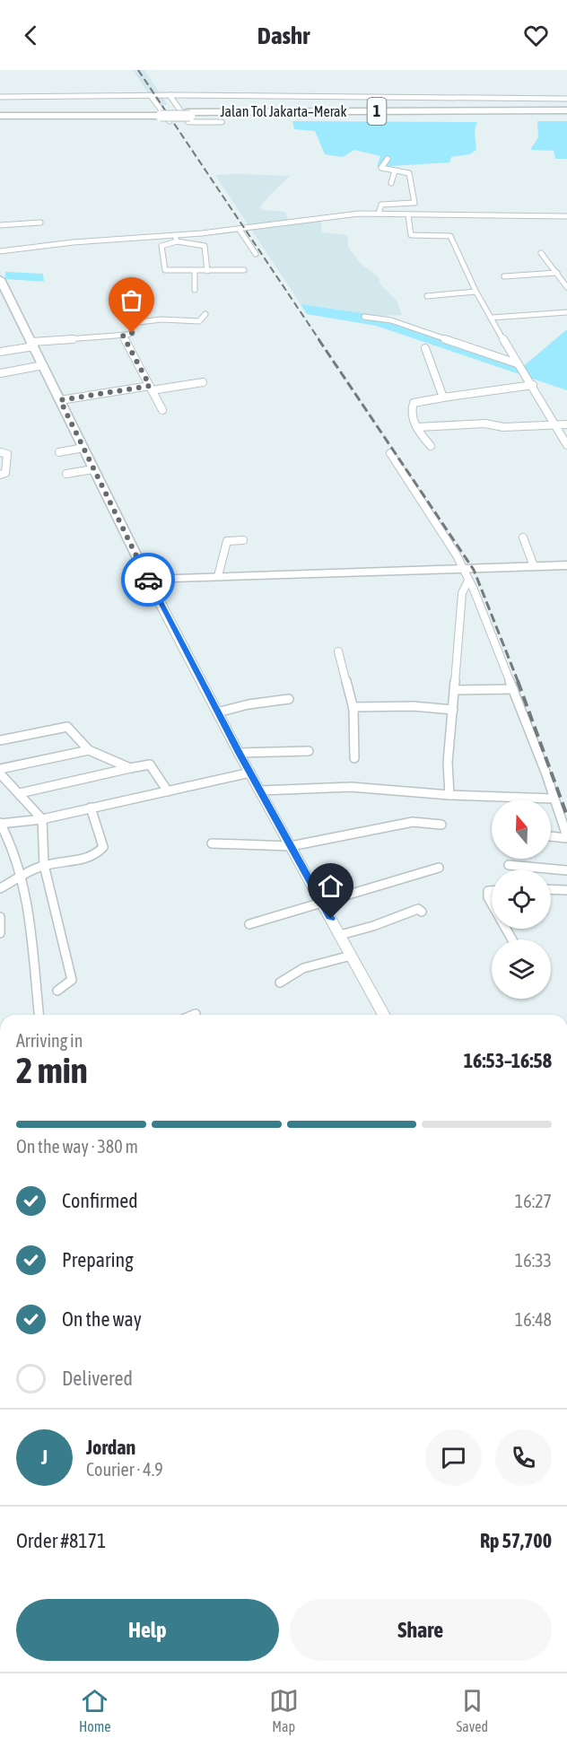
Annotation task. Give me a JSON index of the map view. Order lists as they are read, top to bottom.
{
  "streets": {
    "highway": ["Jalan Tol Jakarta–Merak", "1"]
  },
  "north": "top",
  "page": {
    "header": "Dashr",
    "heading": ["2 min", "Arriving in", "16:53–16:58"],
    "panel": [
      "Jordan",
      "Courier · 4.9",
      "Order #8171",
      "Rp 57,700"
    ],
    "bar": "On the way · 380 m",
    "list": [
      ["Confirmed", "16:27"],
      ["Preparing", "16:33"],
      ["On the way", "16:48"],
      "Delivered"
    ],
    "round": "J",
    "buttons": ["Help", "Share"],
    "tabs": ["Home", "Map", "Saved"]
  }
}
